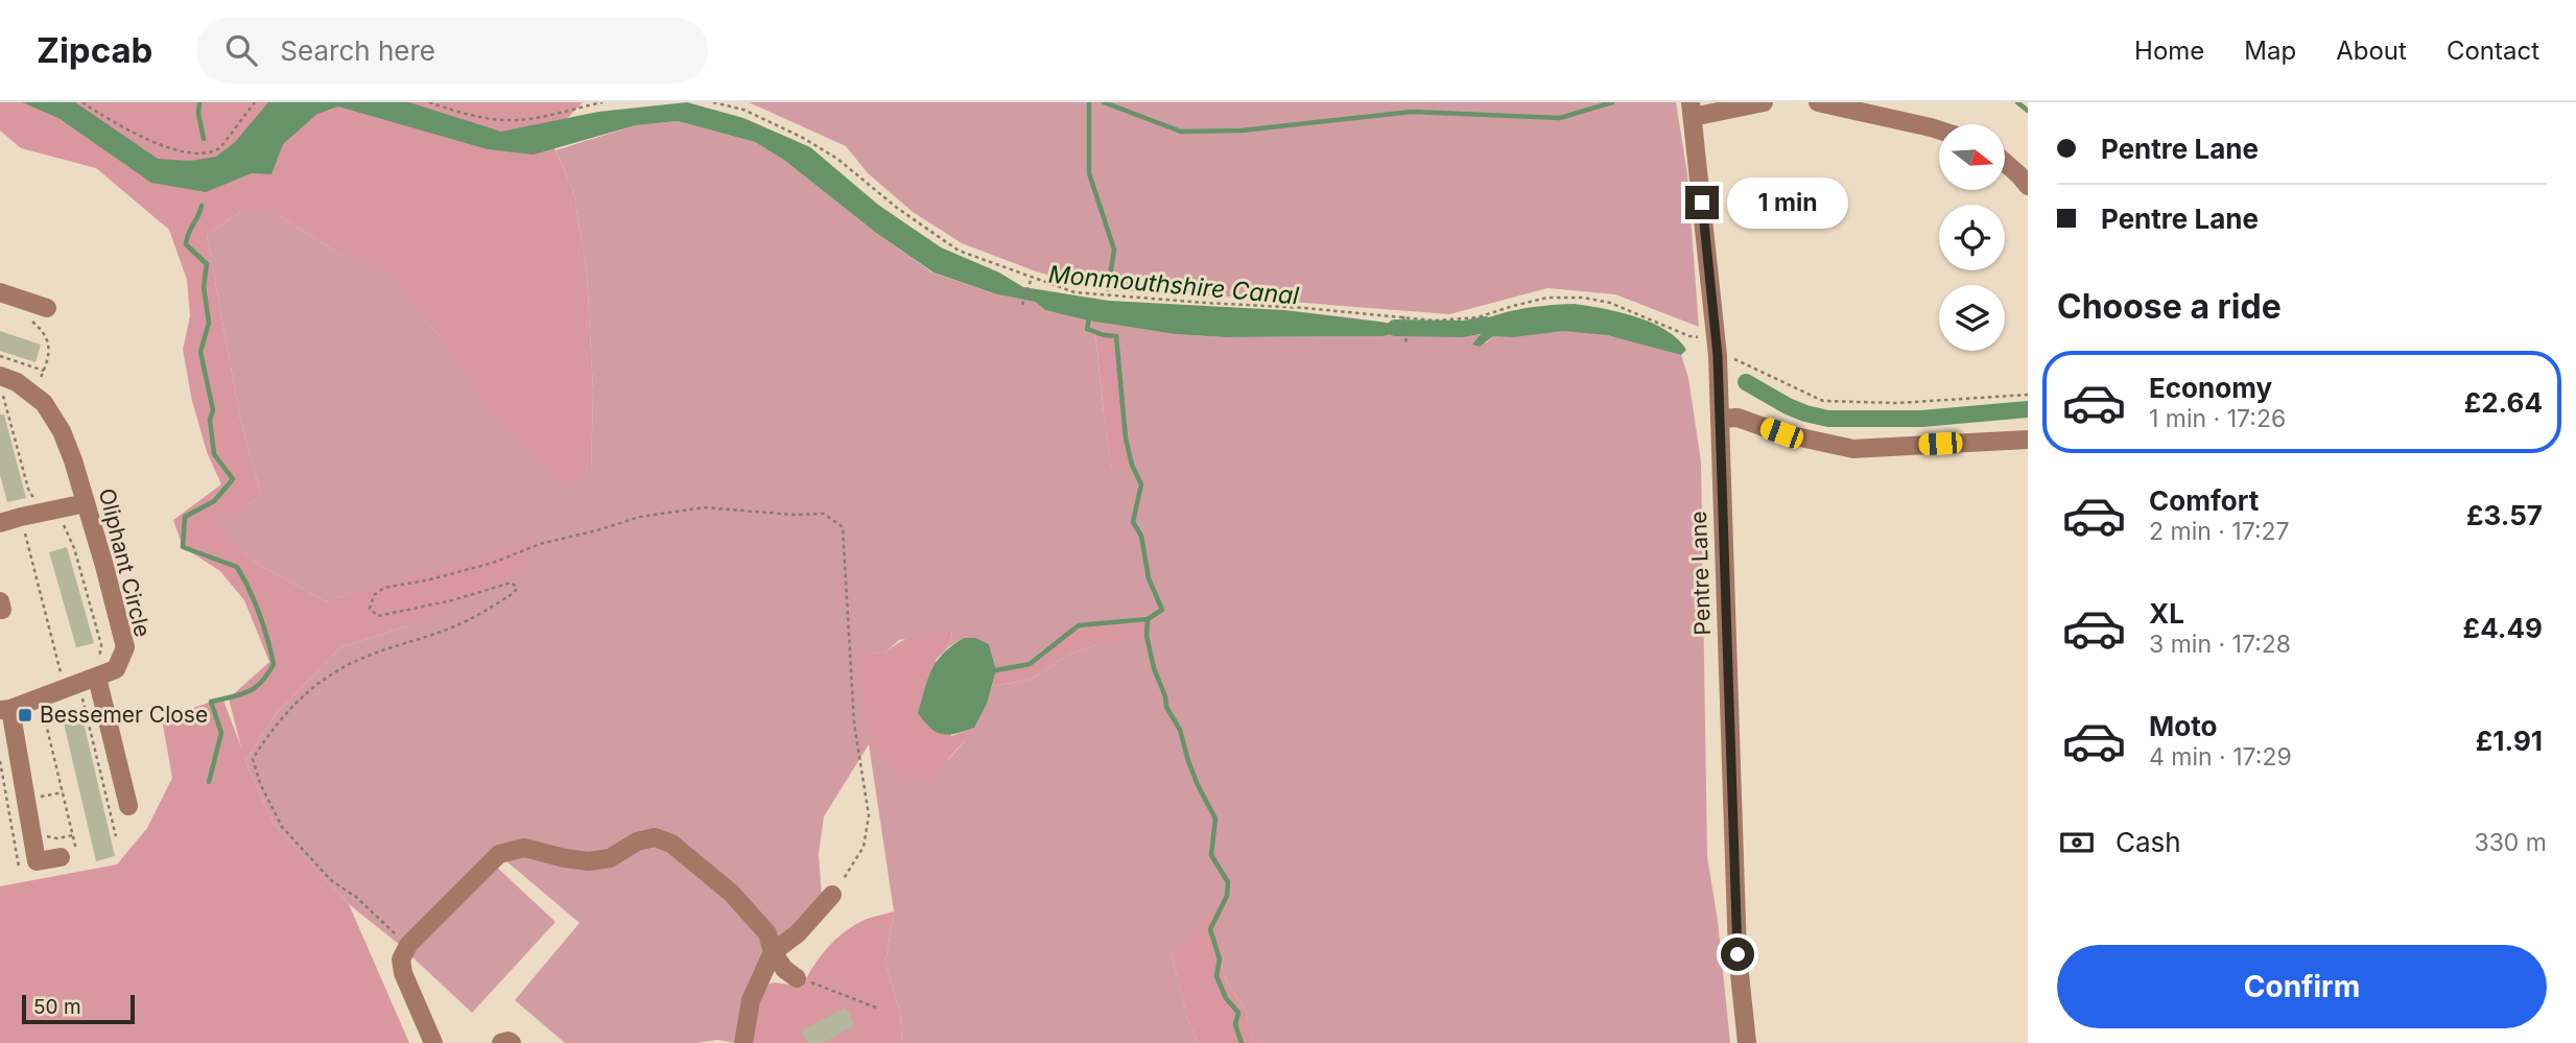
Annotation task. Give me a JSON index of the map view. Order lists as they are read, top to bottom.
{
  "streets": {
    "street": ["Oliphant Circle", "Pentre Lane"]
  },
  "water": ["Monmouthshire Canal"],
  "places": {
    "transit": ["Bessemer Close"]
  },
  "scale_bar": "50 m",
  "north": "right",
  "page": {
    "header": "Zipcab",
    "search": "Search here",
    "nav": [
      "Home",
      "Map",
      "About",
      "Contact"
    ],
    "banner": ["Pentre Lane", "Pentre Lane"],
    "bubble": "1 min",
    "heading": "Choose a ride",
    "list": [
      {
        "name": "Economy",
        "note": "1 min · 17:26",
        "value": "£2.64"
      },
      {
        "name": "Comfort",
        "note": "2 min · 17:27",
        "value": "£3.57"
      },
      {
        "name": "XL",
        "note": "3 min · 17:28",
        "value": "£4.49"
      },
      {
        "name": "Moto",
        "note": "4 min · 17:29",
        "value": "£1.91"
      }
    ],
    "pay": ["Cash", "330 m"],
    "buttons": "Confirm",
    "scale": "50 m"
  }
}
